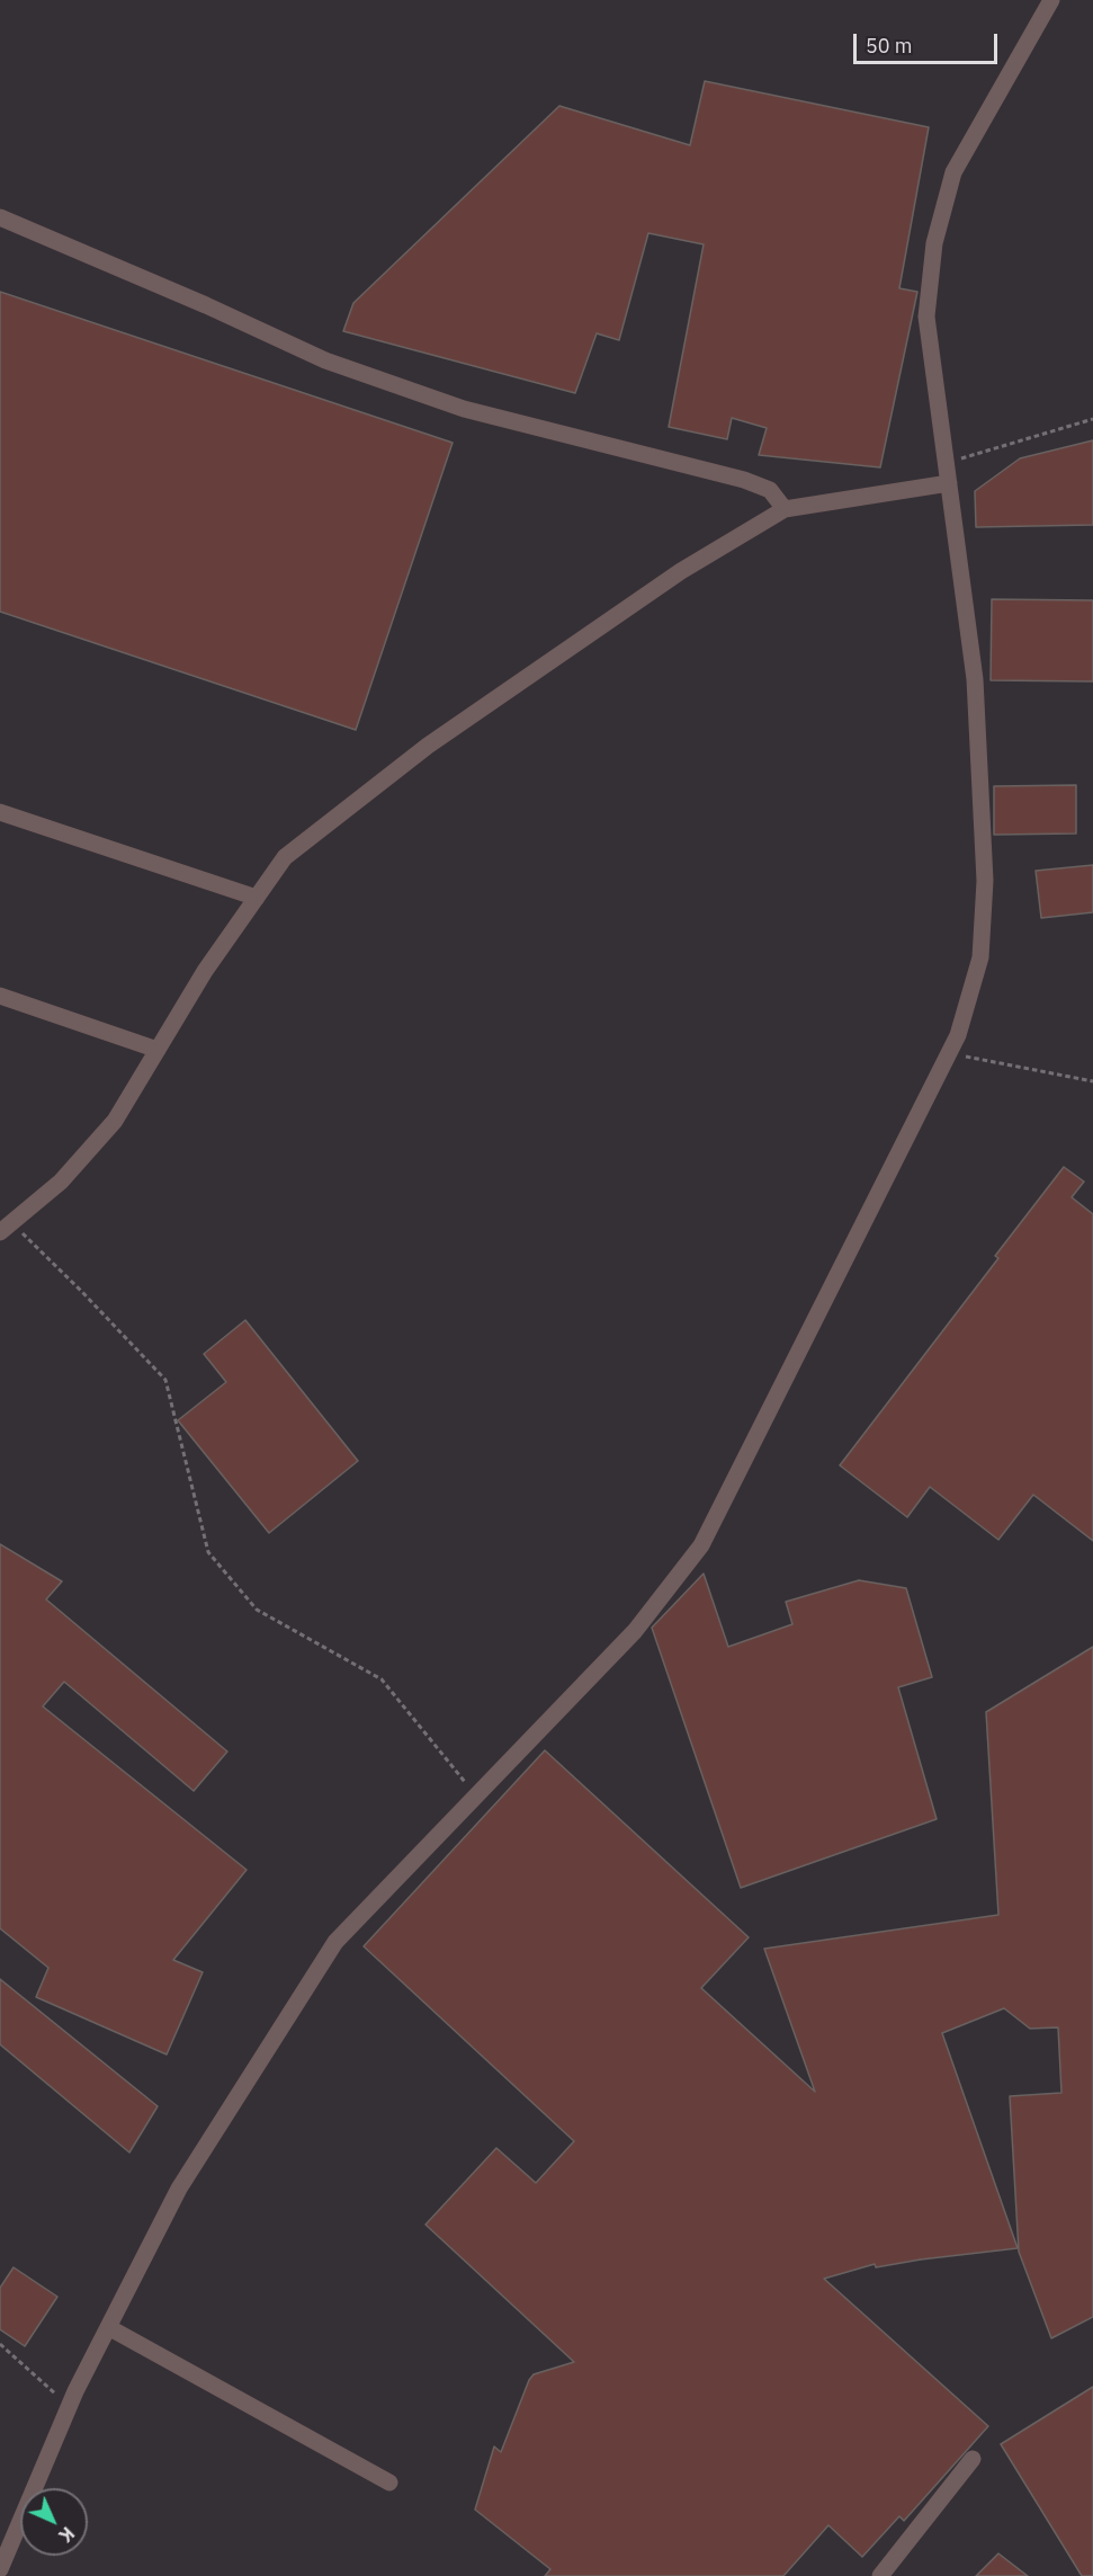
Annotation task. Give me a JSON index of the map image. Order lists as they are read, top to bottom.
{
  "scale_bar": "50 m",
  "north": "bottom right"
}
